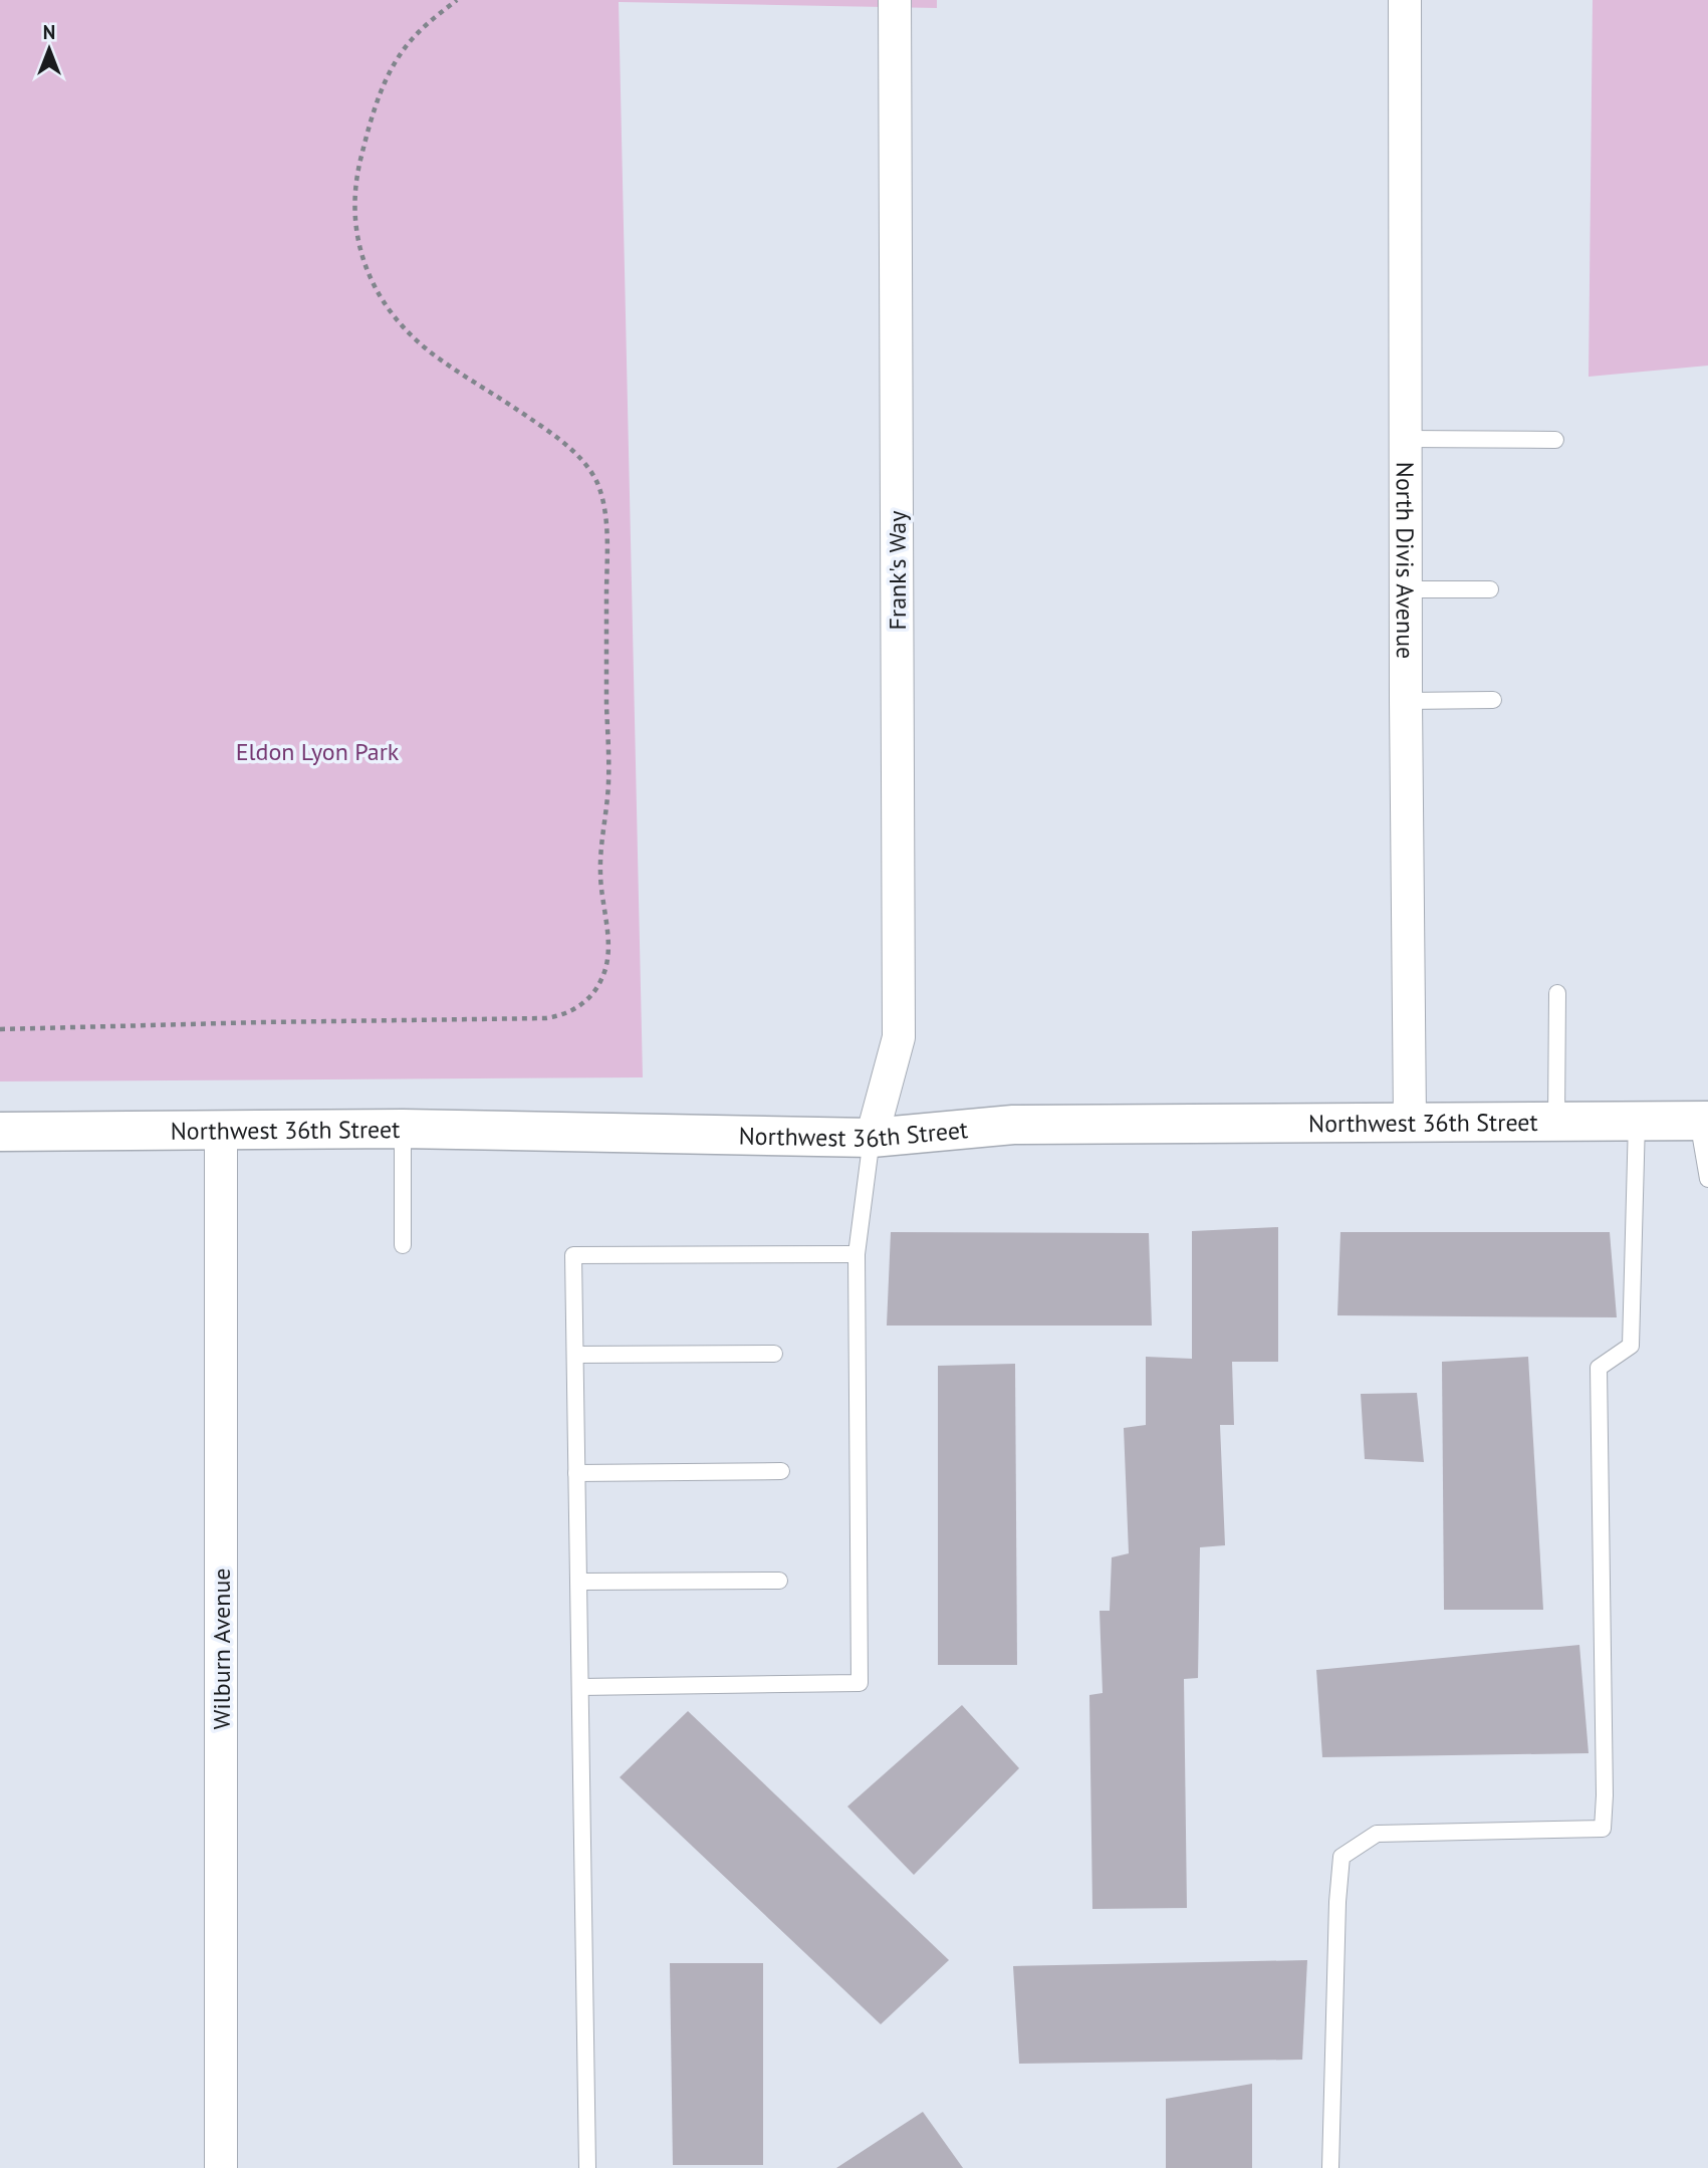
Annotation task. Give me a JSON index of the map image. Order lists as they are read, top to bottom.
{
  "streets": {
    "street": [
      "North Divis Avenue",
      "Frank's Way",
      "Northwest 36th Street",
      "Wilburn Avenue"
    ]
  },
  "crossings": [
    ["North Divis Avenue", "Northwest 36th Street"],
    ["Frank's Way", "Northwest 36th Street"],
    ["Northwest 36th Street", "Wilburn Avenue"]
  ],
  "parks": ["Eldon Lyon Park"],
  "north": "top"
}
